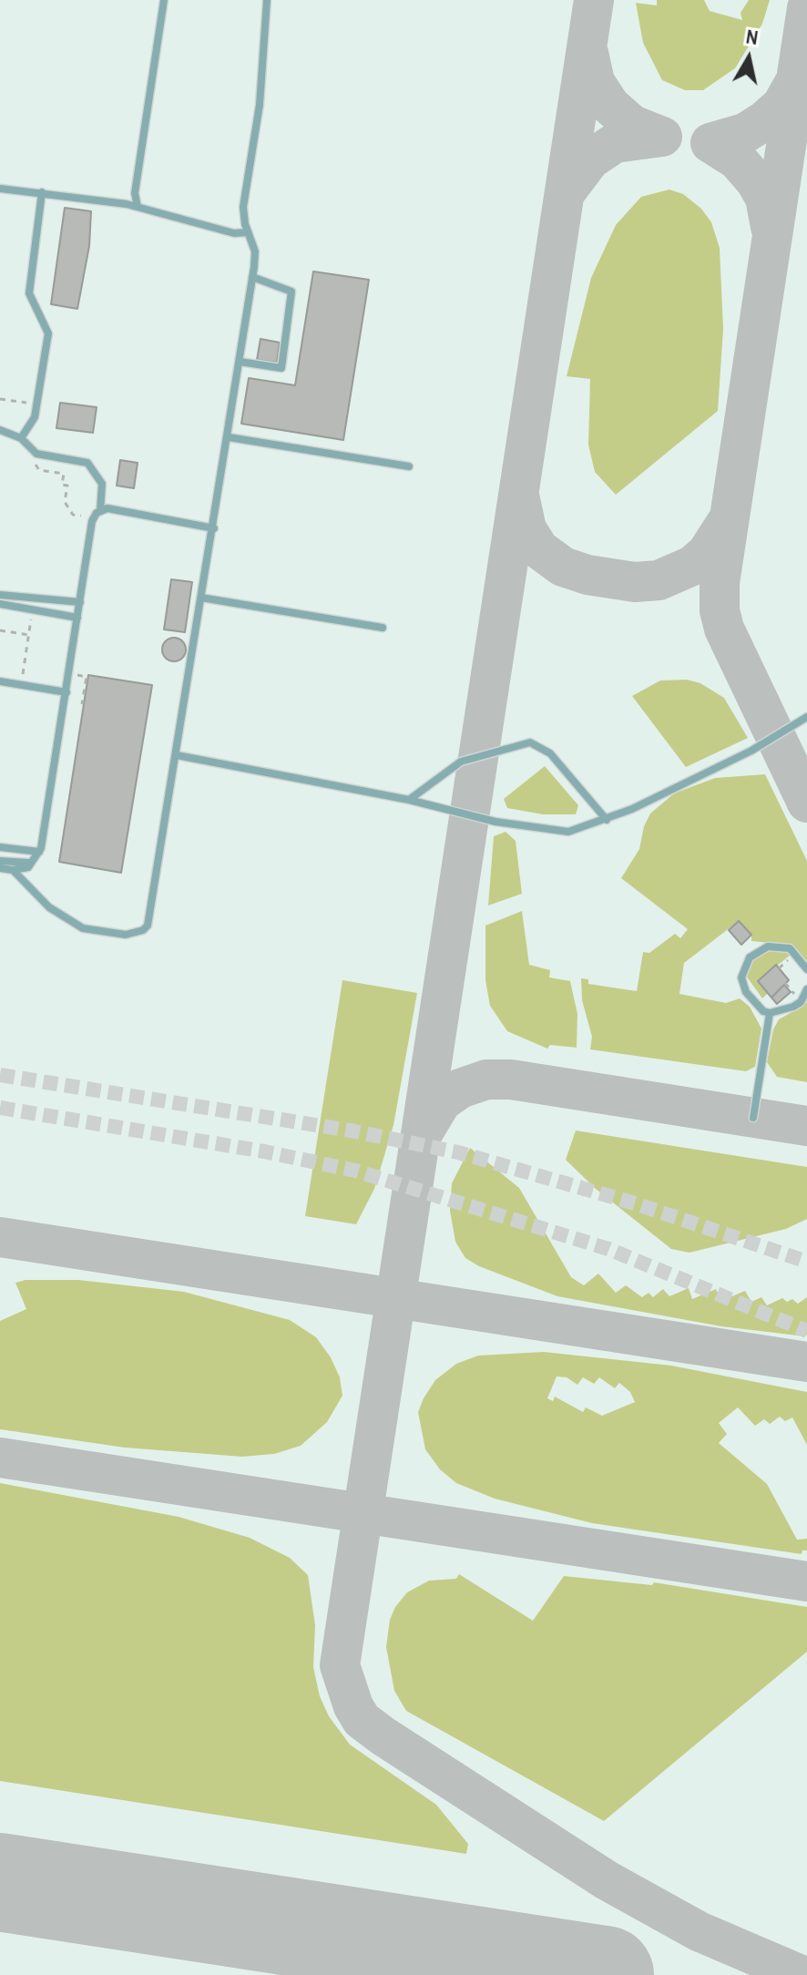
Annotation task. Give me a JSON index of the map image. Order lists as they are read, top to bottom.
{
  "north": "top"
}
